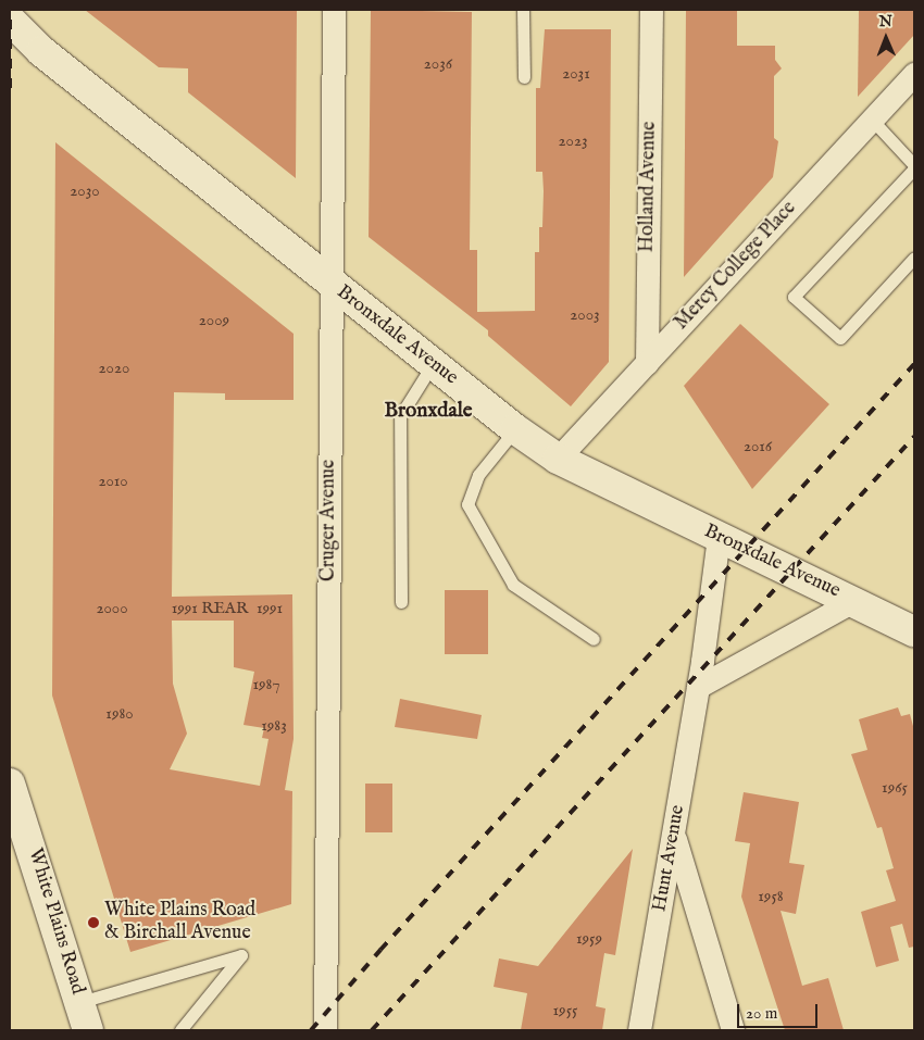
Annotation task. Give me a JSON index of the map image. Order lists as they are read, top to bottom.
{
  "streets": {
    "street": [
      "Holland Avenue",
      "Mercy College Place",
      "Bronxdale Avenue",
      "Cruger Avenue",
      "Hunt Avenue",
      "White Plains Road"
    ]
  },
  "crossings": [
    ["Holland Avenue", "Mercy College Place"],
    ["Mercy College Place", "Bronxdale Avenue"],
    ["Bronxdale Avenue", "Cruger Avenue"],
    ["Bronxdale Avenue", "Hunt Avenue"]
  ],
  "districts": ["Bronxdale"],
  "places": ["White Plains Road & Birchall Avenue"],
  "house_numbers": [
    "2036",
    "2031",
    "2023",
    "2030",
    "2003",
    "2009",
    "2020",
    "2016",
    "2010",
    "2000",
    "1991 REAR",
    "1991",
    "1987",
    "1980",
    "1983",
    "1965",
    "1958",
    "1959",
    "1955"
  ],
  "scale_bar": "20 m",
  "north": "top"
}
